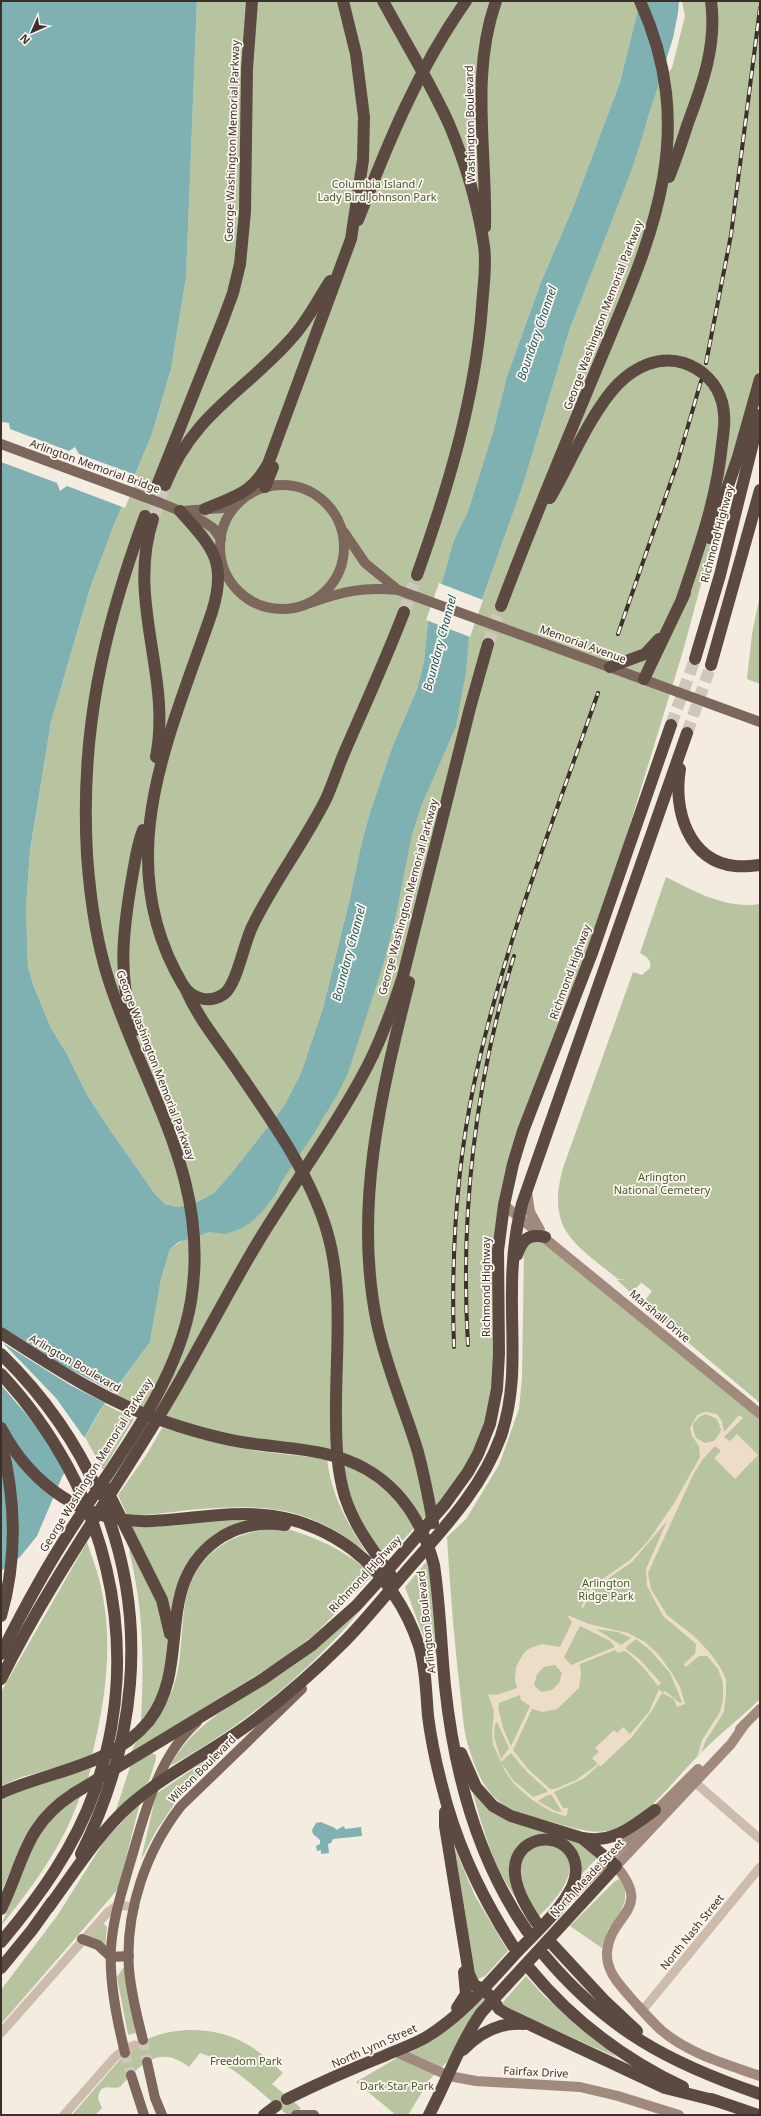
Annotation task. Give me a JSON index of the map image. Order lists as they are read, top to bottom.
{
  "streets": {
    "highway": [
      "Washington Boulevard",
      "George Washington Memorial Parkway",
      "Richmond Highway",
      "Arlington Boulevard",
      "North Meade Street",
      "North Lynn Street"
    ],
    "main road": ["Arlington Memorial Bridge", "Memorial Avenue", "Wilson Boulevard"],
    "street": ["Marshall Drive", "North Nash Street", "Fairfax Drive"]
  },
  "crossings": [
    ["Arlington Memorial Bridge", "Memorial Avenue"],
    ["Richmond Highway", "Marshall Drive"],
    ["Richmond Highway", "Wilson Boulevard"],
    ["North Meade Street", "North Lynn Street"],
    ["North Meade Street", "Fairfax Drive"],
    ["North Lynn Street", "Fairfax Drive"]
  ],
  "water": ["Boundary Channel"],
  "parks": [
    "Columbia Island / Lady Bird Johnson Park",
    "Arlington National Cemetery",
    "Arlington Ridge Park",
    "Freedom Park",
    "Dark Star Park"
  ],
  "north": "bottom left"
}
